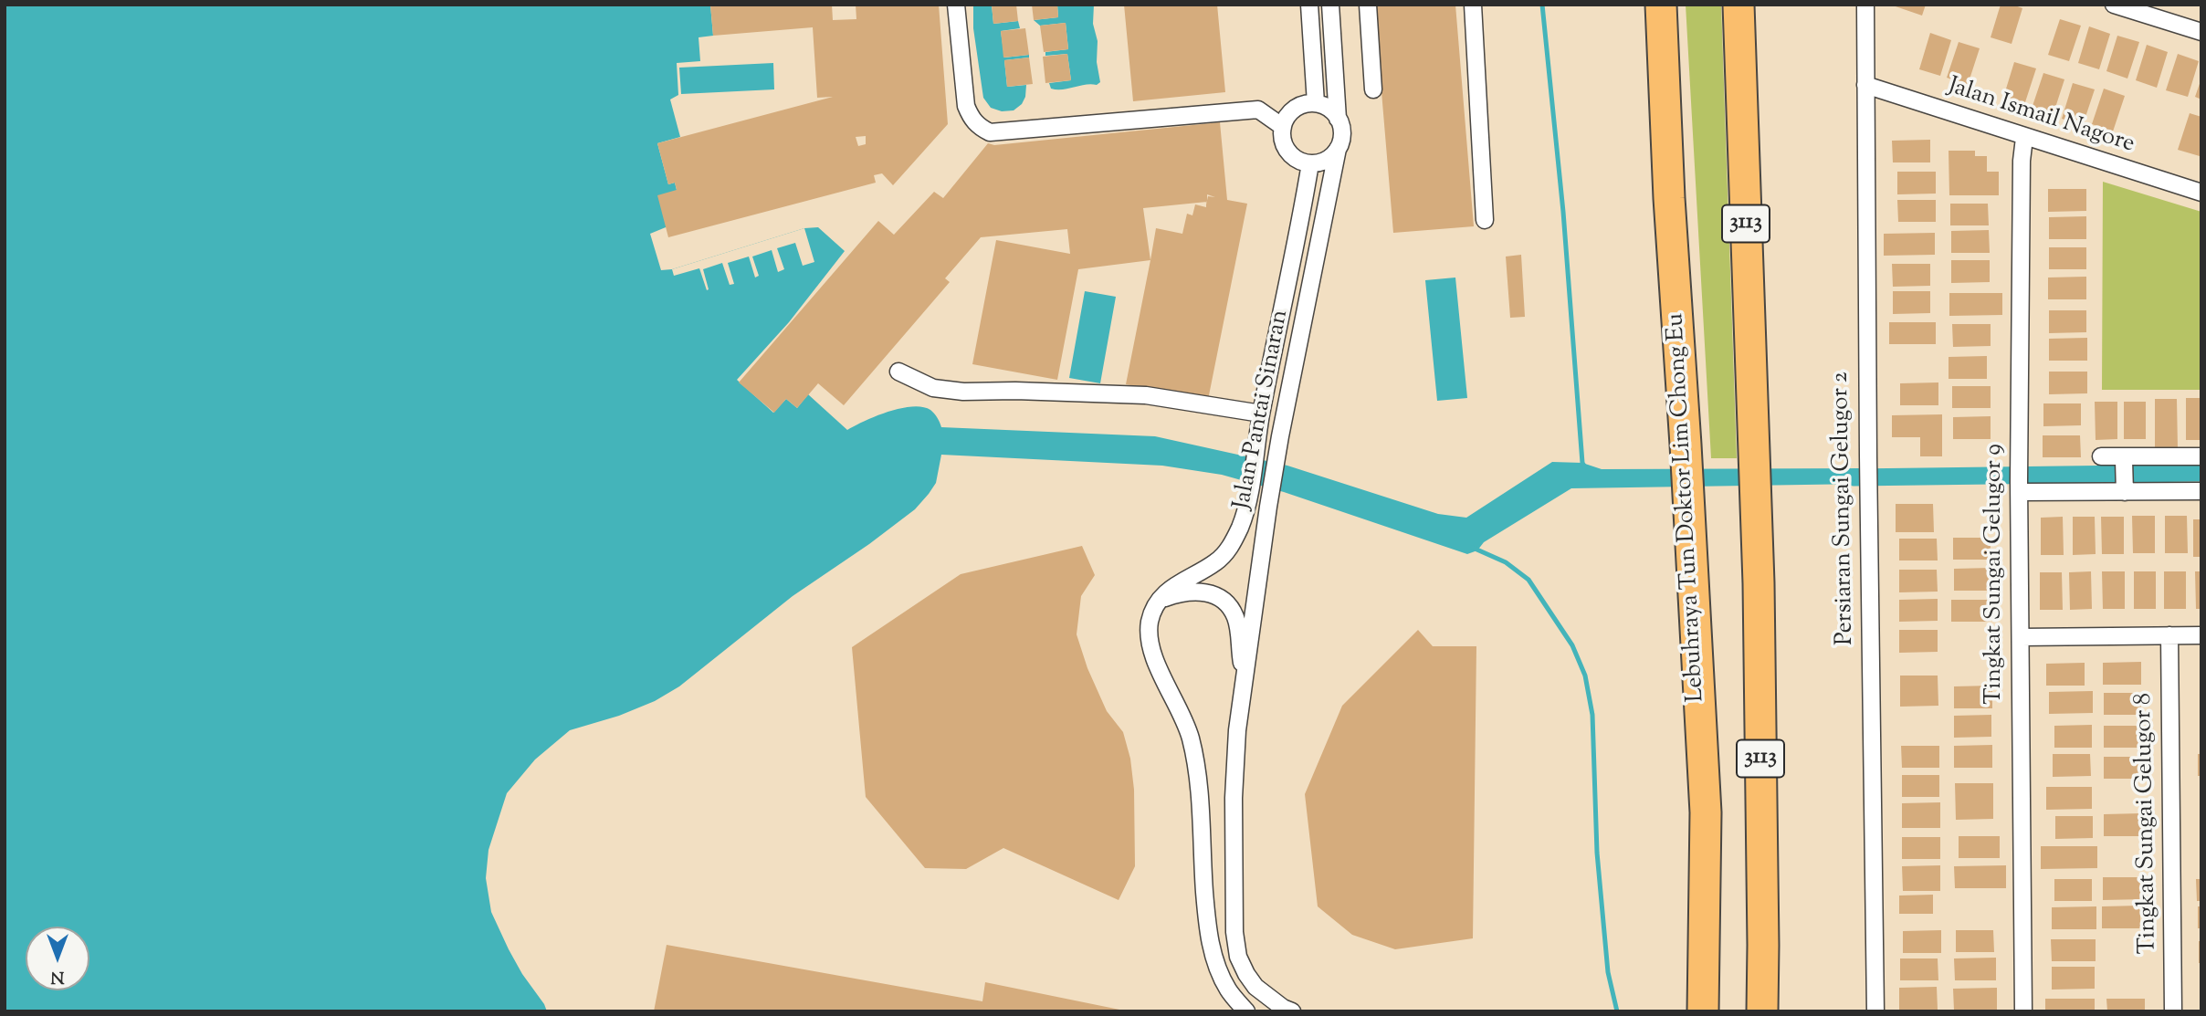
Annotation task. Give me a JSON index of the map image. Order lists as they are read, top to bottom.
{
  "streets": {
    "highway": ["3113", "Lebuhraya Tun Doktor Lim Chong Eu"],
    "street": [
      "Jalan Ismail Nagore",
      "Jalan Pantai Sinaran",
      "Persiaran Sungai Gelugor 2",
      "Tingkat Sungai Gelugor 9",
      "Tingkat Sungai Gelugor 8"
    ]
  },
  "crossings": [
    ["Jalan Ismail Nagore", "Persiaran Sungai Gelugor 2"],
    ["Jalan Ismail Nagore", "Tingkat Sungai Gelugor 9"]
  ],
  "north": "bottom"
}
